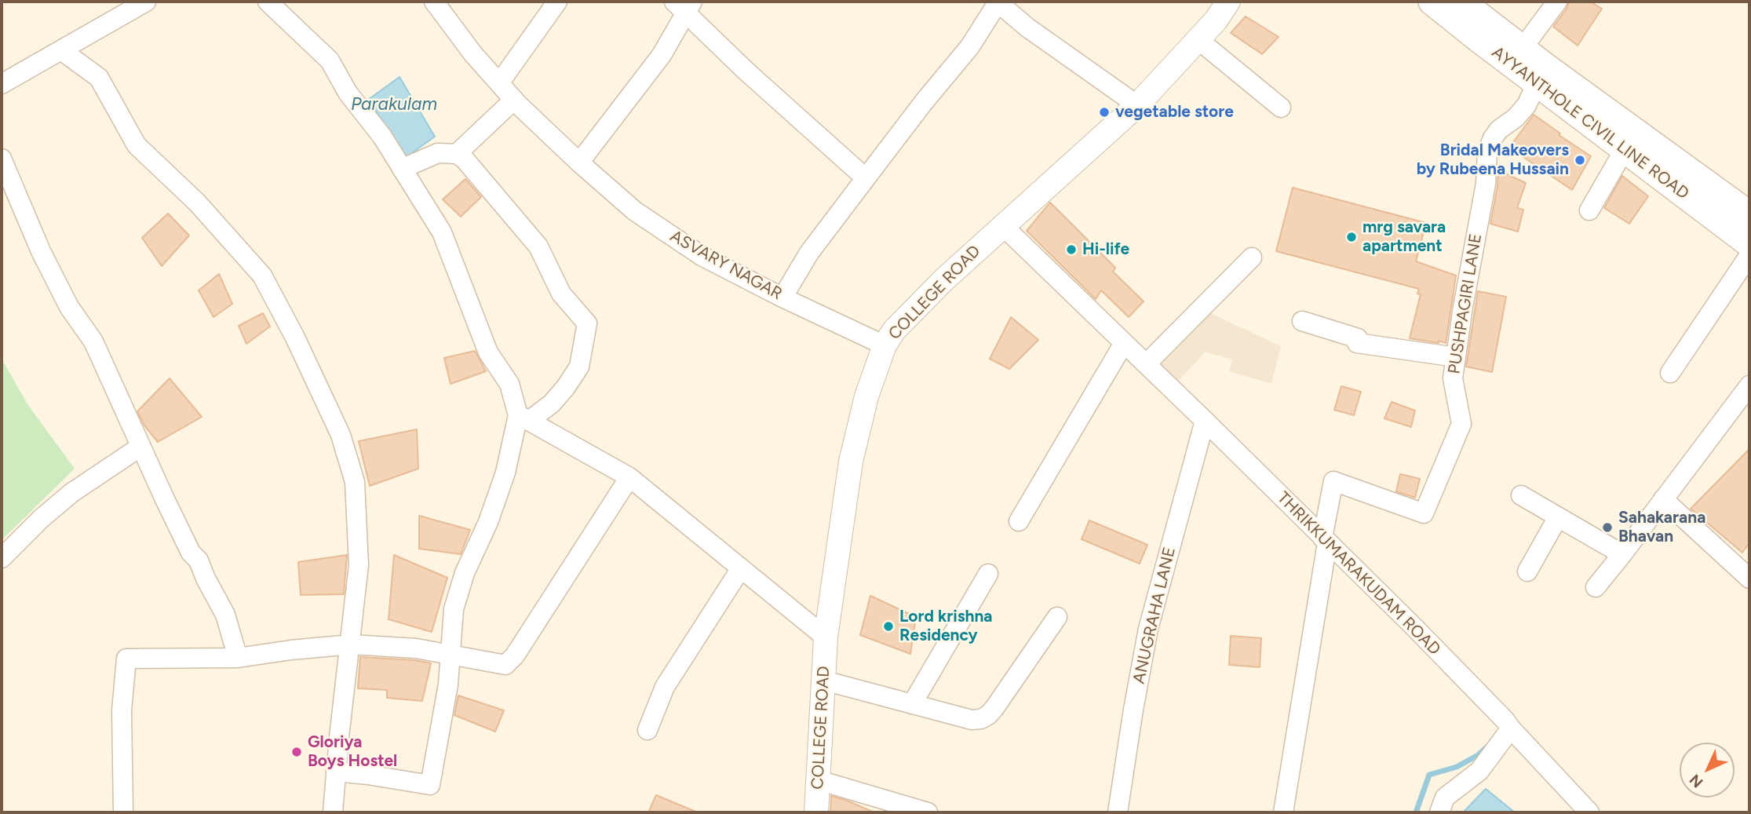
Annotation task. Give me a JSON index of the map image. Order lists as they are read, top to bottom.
{
  "streets": {
    "main road": ["AYYANTHOLE CIVIL LINE ROAD"],
    "street": [
      "ASVARY NAGAR",
      "COLLEGE ROAD",
      "PUSHPAGIRI LANE",
      "THRIKKUMARAKUDAM ROAD",
      "ANUGRAHA LANE"
    ]
  },
  "crossings": [
    ["AYYANTHOLE CIVIL LINE ROAD", "PUSHPAGIRI LANE"],
    ["ASVARY NAGAR", "COLLEGE ROAD"],
    ["COLLEGE ROAD", "THRIKKUMARAKUDAM ROAD"],
    ["PUSHPAGIRI LANE", "THRIKKUMARAKUDAM ROAD"],
    ["THRIKKUMARAKUDAM ROAD", "ANUGRAHA LANE"]
  ],
  "water": ["Parakulam"],
  "places": [
    "vegetable store",
    "Bridal Makeovers by Rubeena Hussain",
    "mrg savara apartment",
    "Hi-life",
    "Sahakarana Bhavan",
    "Lord krishna Residency",
    "Gloriya Boys Hostel"
  ],
  "north": "bottom left"
}
